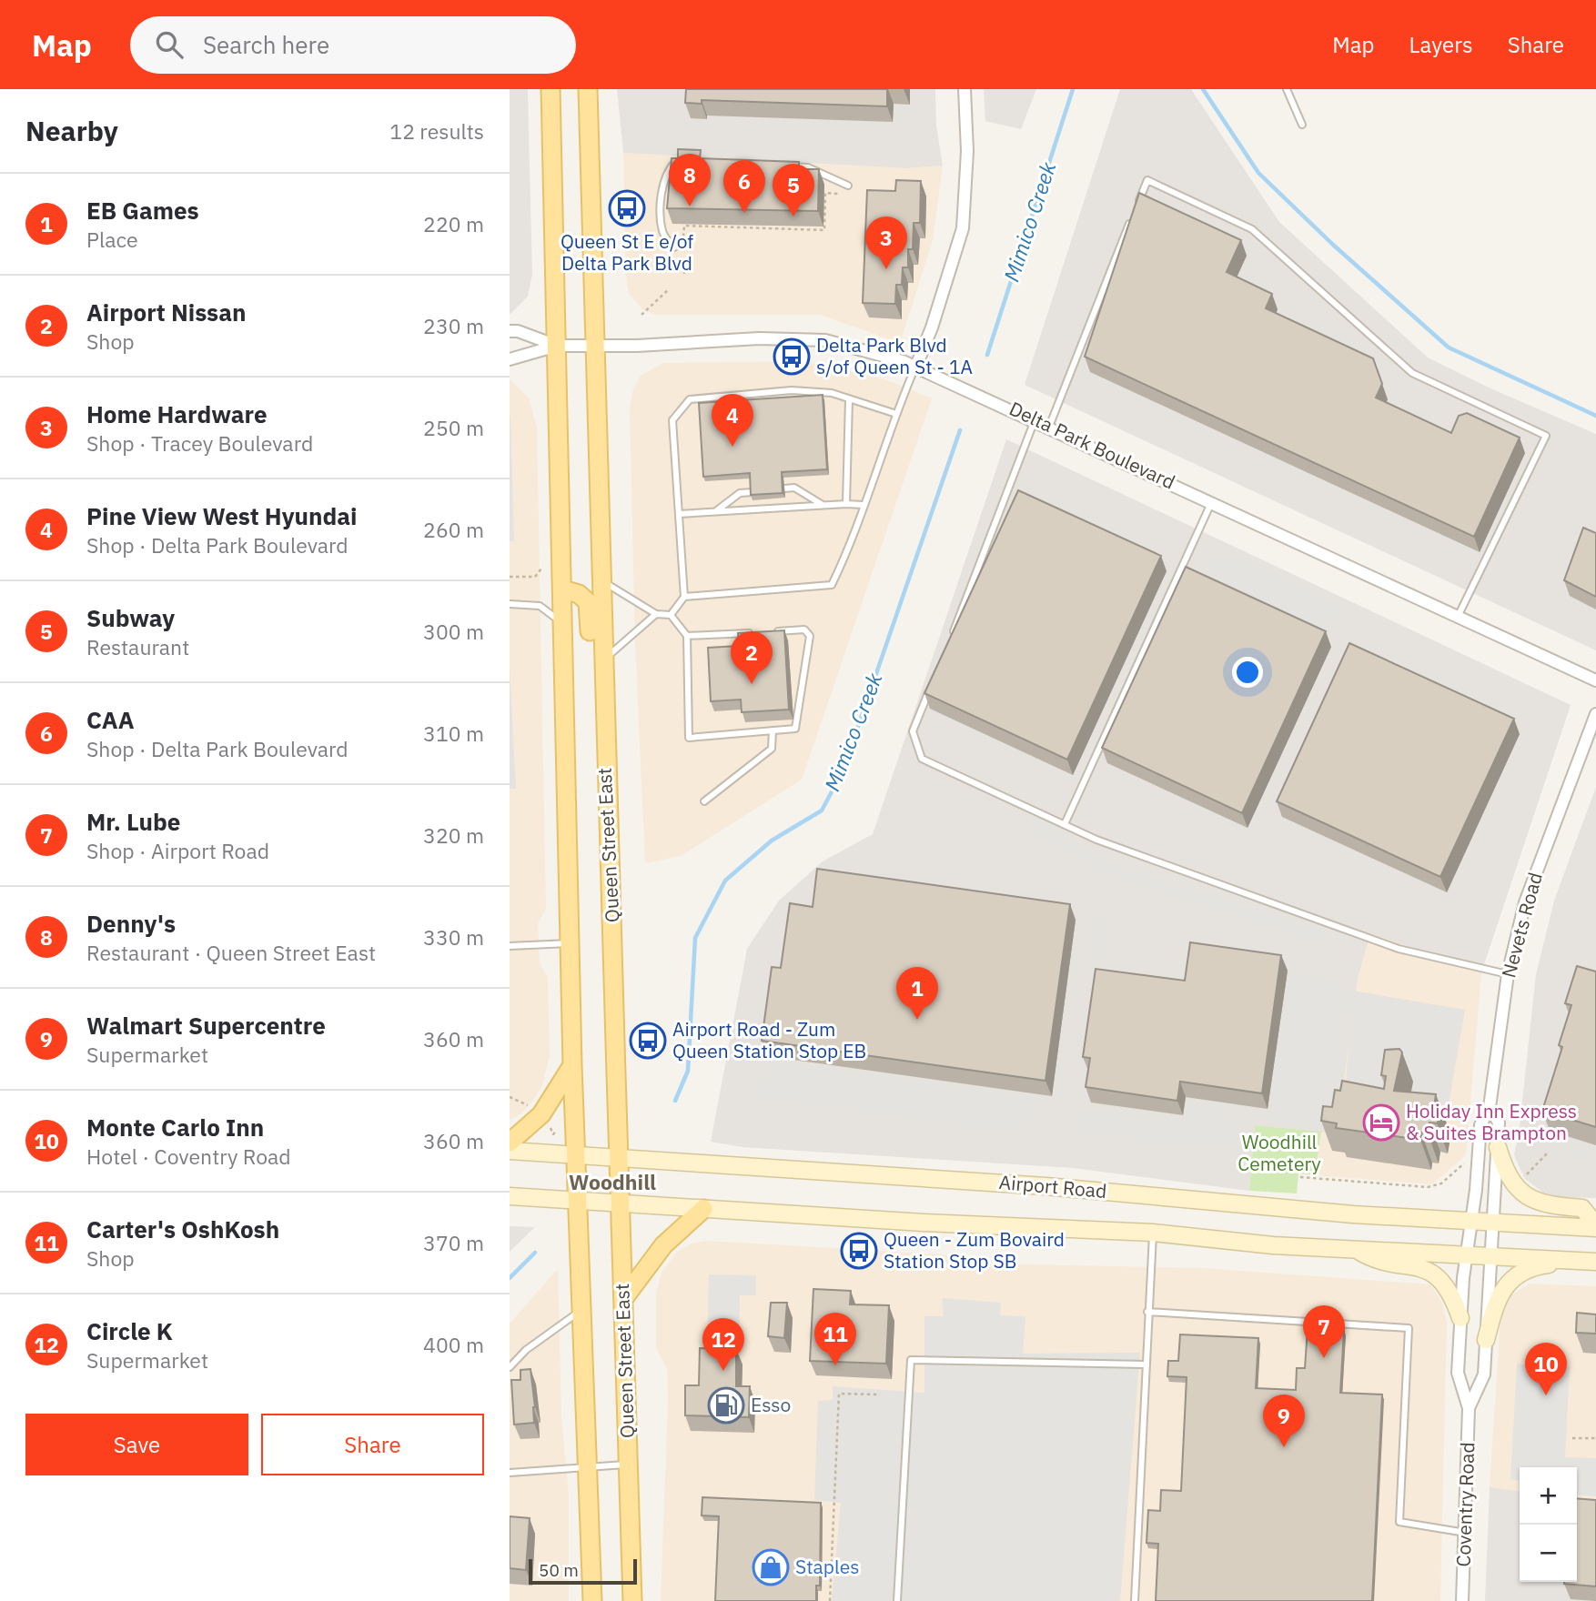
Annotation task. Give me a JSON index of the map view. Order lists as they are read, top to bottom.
{
  "streets": {
    "main road": ["Queen Street East", "Airport Road"],
    "street": ["Delta Park Boulevard", "Nevets Road", "Coventry Road"]
  },
  "crossings": [
    ["Delta Park Boulevard", "Queen Street East"],
    ["Queen Street East", "Airport Road"],
    ["Nevets Road", "Airport Road"],
    ["Nevets Road", "Coventry Road"],
    ["Airport Road", "Coventry Road"]
  ],
  "districts": ["Woodhill"],
  "water": ["Mimico Creek"],
  "parks": ["Woodhill Cemetery"],
  "places": {
    "bus stop": [
      "Queen St E e/of Delta Park Blvd",
      "Delta Park Blvd s/of Queen St - 1A",
      "Airport Road - Zum Queen Station Stop EB",
      "Queen - Zum Bovaird Station Stop SB"
    ],
    "hotel": ["Holiday Inn Express & Suites Brampton"],
    "fuel station": ["Esso"],
    "shop": ["Staples"]
  },
  "scale_bar": "50 m",
  "page": {
    "header": "Map",
    "search": "Search here",
    "nav": ["Map", "Layers", "Share"],
    "heading": ["Nearby", "12 results"],
    "pins": [
      "8",
      "6",
      "5",
      "3",
      "4",
      "2",
      "1",
      "7",
      "11",
      "12",
      "10",
      "9"
    ],
    "list": [
      {
        "mark": "1",
        "name": "EB Games",
        "note": "Place",
        "value": "220 m"
      },
      {
        "mark": "2",
        "name": "Airport Nissan",
        "note": "Shop",
        "value": "230 m"
      },
      {
        "mark": "3",
        "name": "Home Hardware",
        "note": "Shop · Tracey Boulevard",
        "value": "250 m"
      },
      {
        "mark": "4",
        "name": "Pine View West Hyundai",
        "note": "Shop · Delta Park Boulevard",
        "value": "260 m"
      },
      {
        "mark": "5",
        "name": "Subway",
        "note": "Restaurant",
        "value": "300 m"
      },
      {
        "mark": "6",
        "name": "CAA",
        "note": "Shop · Delta Park Boulevard",
        "value": "310 m"
      },
      {
        "mark": "7",
        "name": "Mr. Lube",
        "note": "Shop · Airport Road",
        "value": "320 m"
      },
      {
        "mark": "8",
        "name": "Denny's",
        "note": "Restaurant · Queen Street East",
        "value": "330 m"
      },
      {
        "mark": "9",
        "name": "Walmart Supercentre",
        "note": "Supermarket",
        "value": "360 m"
      },
      {
        "mark": "10",
        "name": "Monte Carlo Inn",
        "note": "Hotel · Coventry Road",
        "value": "360 m"
      },
      {
        "mark": "11",
        "name": "Carter's OshKosh",
        "note": "Shop",
        "value": "370 m"
      },
      {
        "mark": "12",
        "name": "Circle K",
        "note": "Supermarket",
        "value": "400 m"
      }
    ],
    "buttons": ["Save", "Share"],
    "map_buttons": ["+", "−"],
    "scale": "50 m"
  }
}
